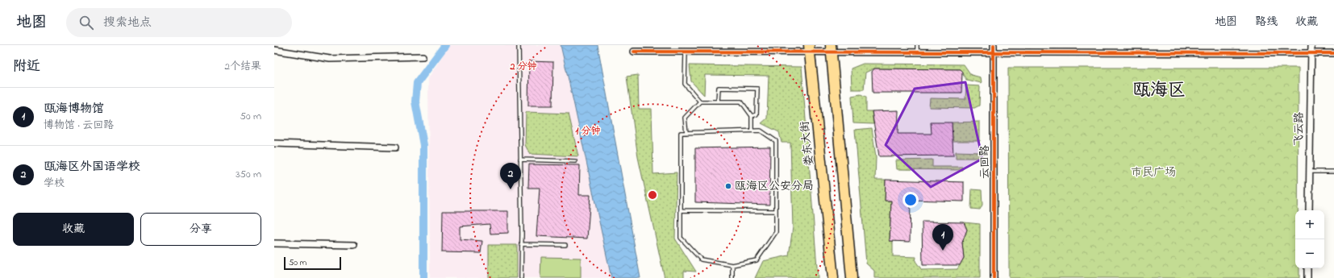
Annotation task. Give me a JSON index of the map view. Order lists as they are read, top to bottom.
{
  "streets": {
    "main road": ["娄东大街"],
    "street": ["飞云路", "云回路"]
  },
  "districts": ["瓯海区"],
  "parks": ["市民广场"],
  "places": ["瓯海区公安分局"],
  "scale_bar": "50 m",
  "page": {
    "header": "地图",
    "search": "搜索地点",
    "nav": ["地图", "路线", "收藏"],
    "heading": ["附近", "2个结果"],
    "list": [
      {
        "mark": "1",
        "name": "瓯海博物馆",
        "note": "博物馆 · 云回路",
        "value": "50 m"
      },
      {
        "mark": "2",
        "name": "瓯海区外国语学校",
        "note": "学校",
        "value": "350 m"
      }
    ],
    "pins": ["2", "1"],
    "buttons": ["收藏", "分享"],
    "map_buttons": ["+", "−"],
    "scale": "50 m"
  },
  "rings": ["2 分钟", "1 分钟"]
}
